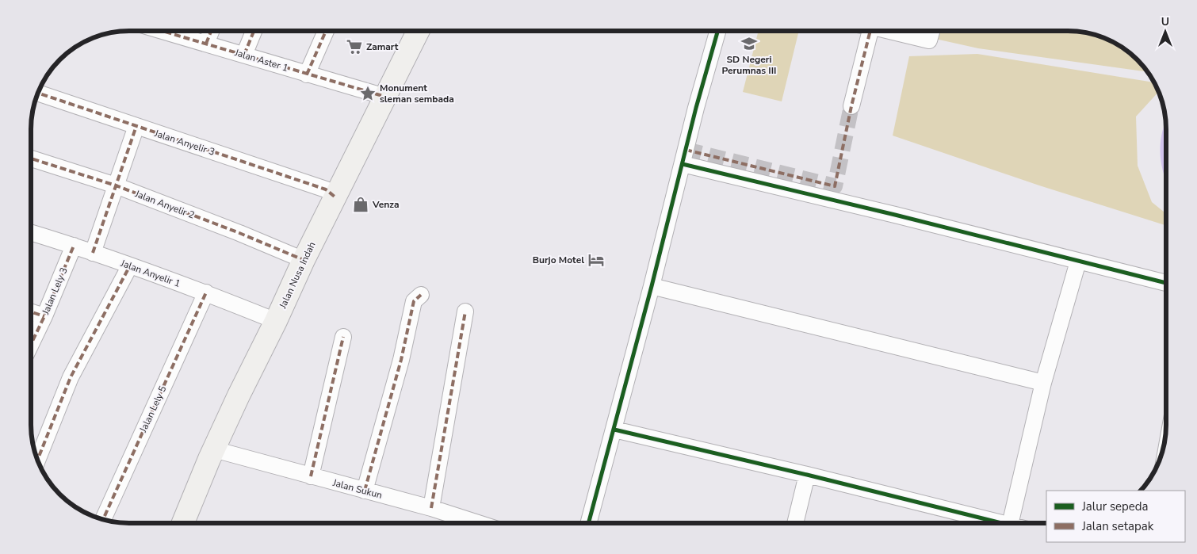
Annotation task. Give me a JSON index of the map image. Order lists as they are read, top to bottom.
{
  "streets": {
    "main road": ["Jalan Nusa Indah"],
    "street": [
      "Jalan Aster 1",
      "Jalan Anyelir 3",
      "Jalan Anyelir 2",
      "Jalan Anyelir 1",
      "Jalan Lely 3",
      "Jalan Lely 5",
      "Jalan Sukun"
    ]
  },
  "crossings": [
    ["Jalan Aster 1", "Jalan Nusa Indah"],
    ["Jalan Anyelir 3", "Jalan Nusa Indah"],
    ["Jalan Anyelir 2", "Jalan Nusa Indah"],
    ["Jalan Anyelir 1", "Jalan Nusa Indah"],
    ["Jalan Anyelir 1", "Jalan Lely 3"],
    ["Jalan Anyelir 1", "Jalan Lely 5"],
    ["Jalan Nusa Indah", "Jalan Sukun"]
  ],
  "places": {
    "school or university": ["SD Negeri Perumnas III"],
    "supermarket": ["Zamart"],
    "place": ["Monument sleman sembada"],
    "shop": ["Venza"],
    "hotel": ["Burjo Motel"]
  },
  "legend": ["Jalur sepeda", "Jalan setapak"],
  "north": "top"
}
